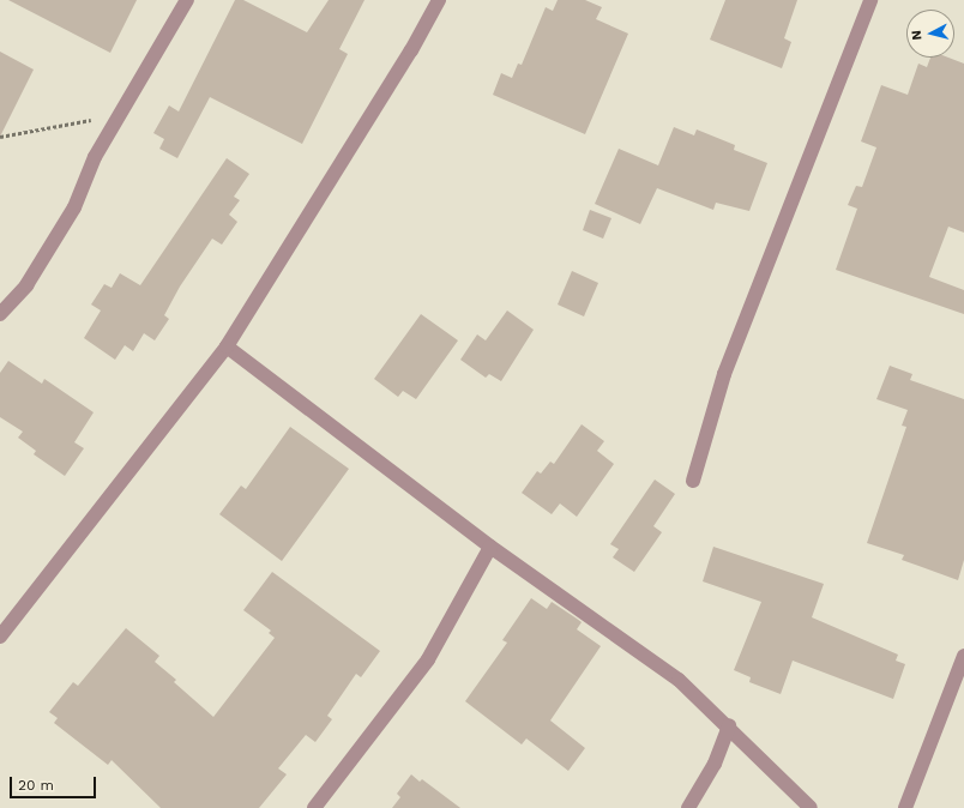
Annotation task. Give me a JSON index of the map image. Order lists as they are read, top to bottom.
{
  "scale_bar": "20 m",
  "north": "left"
}
